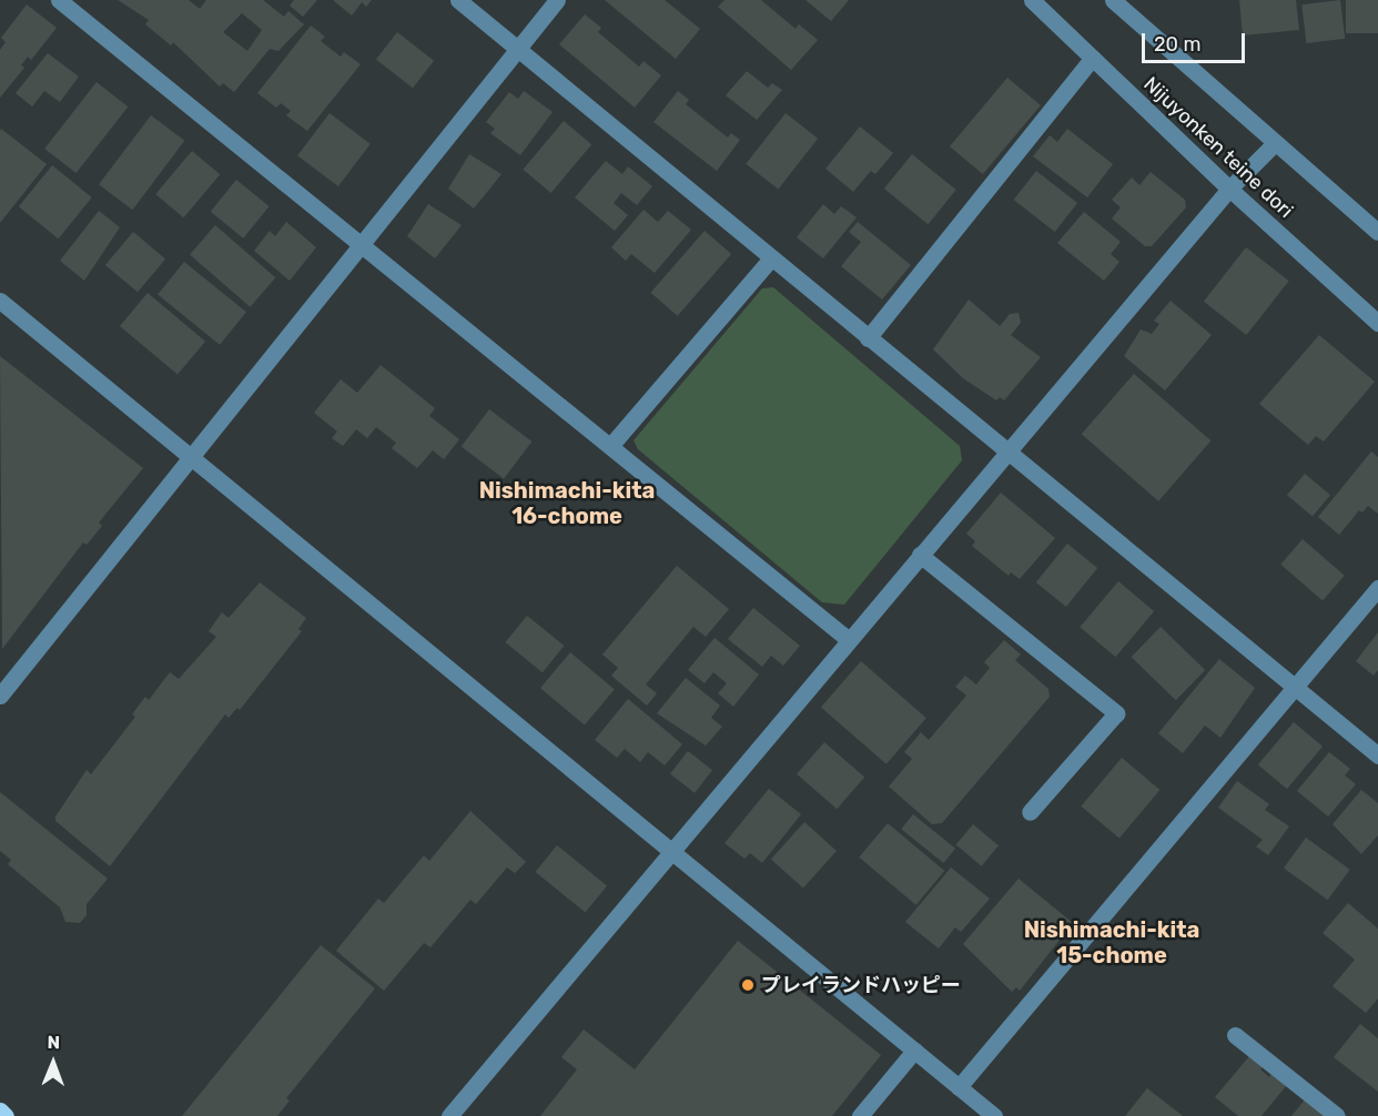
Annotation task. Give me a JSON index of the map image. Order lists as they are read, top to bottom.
{
  "streets": {
    "street": ["Nijuyonken teine dori"]
  },
  "districts": ["Nishimachi-kita 16-chome", "Nishimachi-kita 15-chome"],
  "places": ["プレイランドハッピー"],
  "scale_bar": "20 m",
  "north": "top"
}
